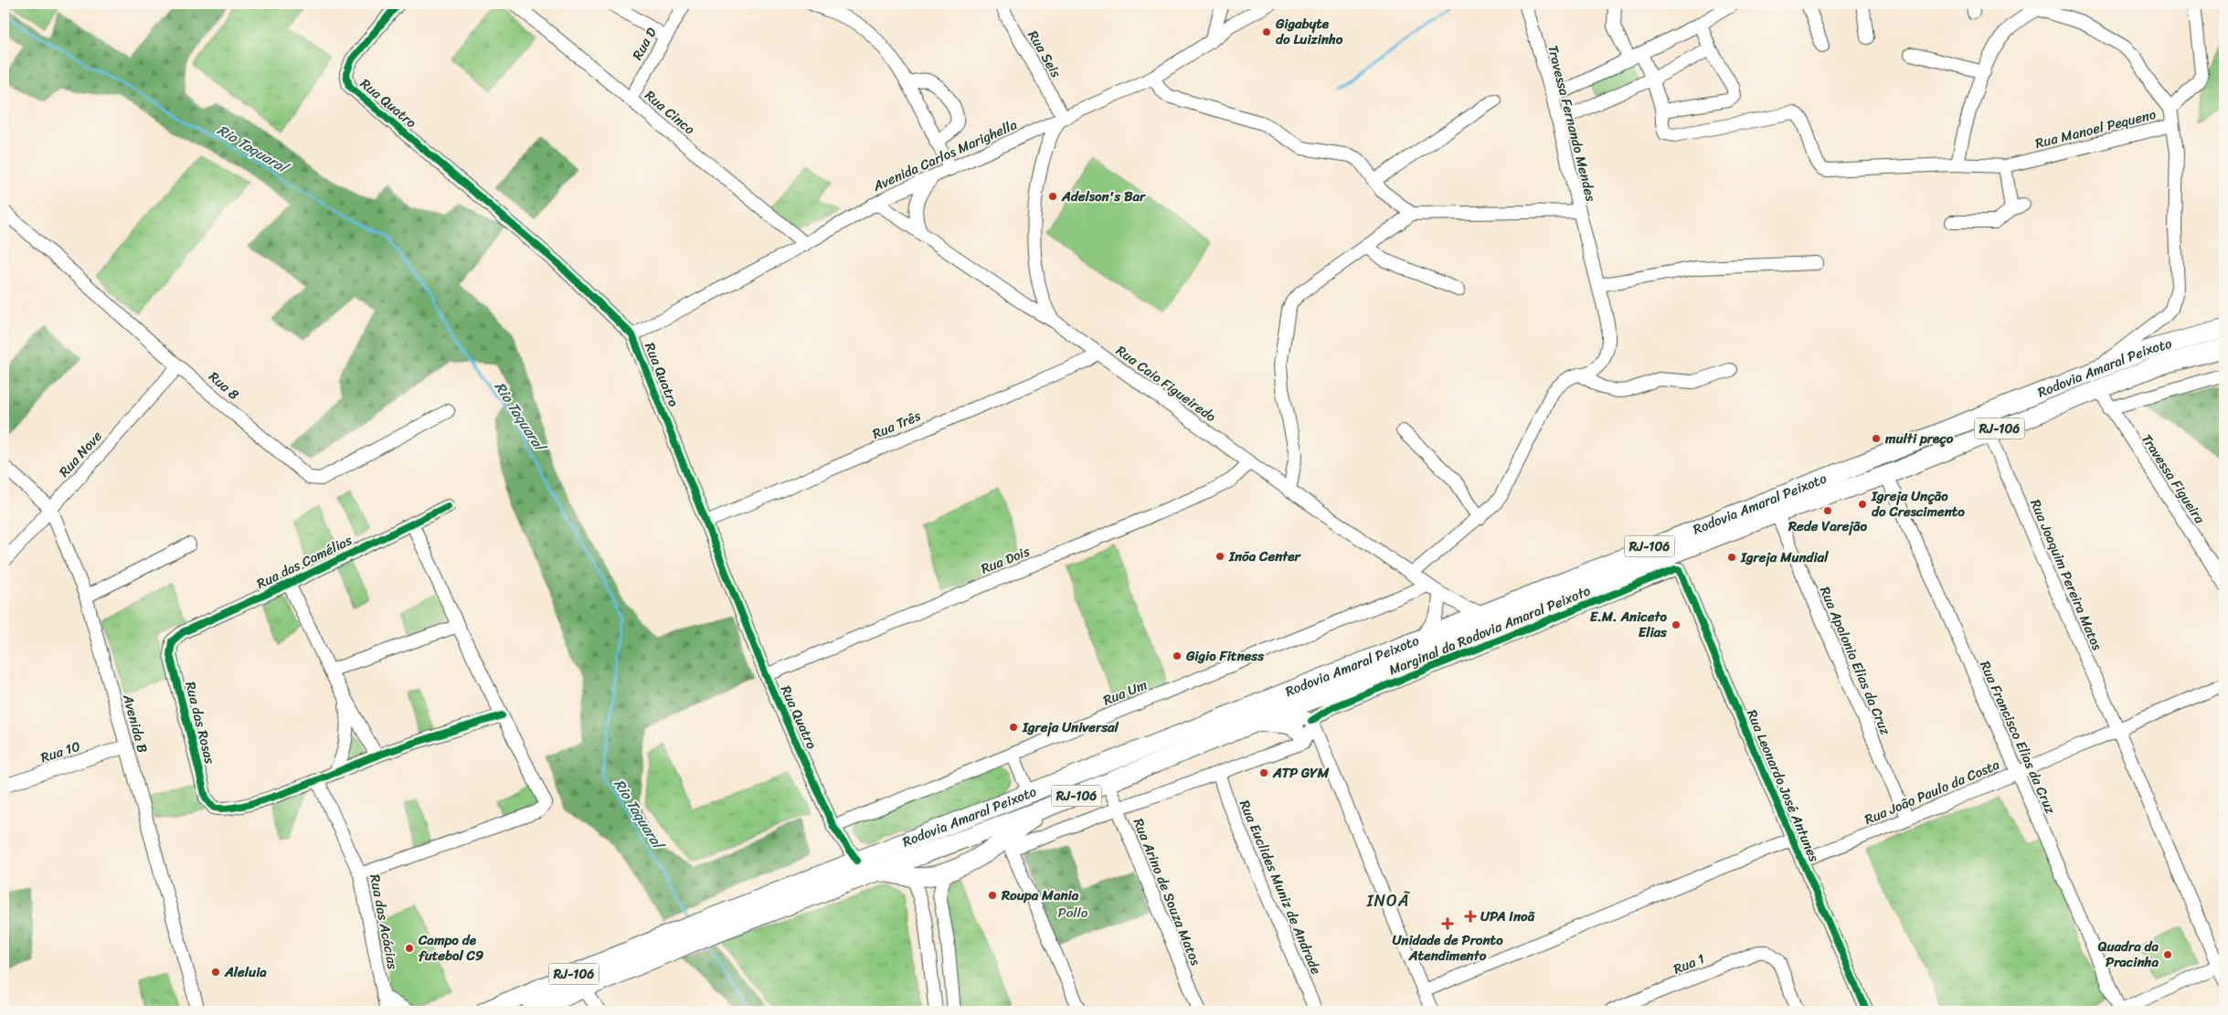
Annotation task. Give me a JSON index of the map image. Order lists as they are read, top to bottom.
{
  "streets": {
    "highway": ["Rodovia Amaral Peixoto", "RJ-106"],
    "street": [
      "Rua D",
      "Rua Seis",
      "Rua Quatro",
      "Rua Cinco",
      "Travessa Fernando Mendes",
      "Rua Manoel Pequeno",
      "Avenida Carlos Marighella",
      "Rua Caio Figueiredo",
      "Rua 8",
      "Rua Três",
      "Rua Nove",
      "Travessa Figueira",
      "Rua Dois",
      "Rua das Camélias",
      "Rua Joaquim Pereira Matos",
      "Marginal da Rodovia Amaral Peixoto",
      "Rua Apolonio Elias da Cruz",
      "Rua Um",
      "Rua das Rosas",
      "Avenida B",
      "Rua Francisco Elias da Cruz",
      "Rua 10",
      "Rua Leonardo José Antunes",
      "Rua João Paulo da Costa",
      "Rua Euclides Muniz de Andrade",
      "Rua Arino de Souza Matos",
      "Rua das Acácias",
      "Rua 1"
    ]
  },
  "crossings": [
    ["Rua D", "Rua Cinco"],
    ["Rua Seis", "Avenida Carlos Marighella"],
    ["Rua Quatro", "Avenida Carlos Marighella"],
    ["Rua Quatro", "Rodovia Amaral Peixoto"],
    ["Rua Quatro", "Rua Três"],
    ["Rua Quatro", "Rua Dois"],
    ["Rua Quatro", "Rua Um"],
    ["Rua Cinco", "Avenida Carlos Marighella"],
    ["Rua Manoel Pequeno", "Rodovia Amaral Peixoto"],
    ["Rua Manoel Pequeno", "Travessa Figueira"],
    ["Avenida Carlos Marighella", "Rua Caio Figueiredo"],
    ["Rodovia Amaral Peixoto", "Rua Caio Figueiredo"],
    ["Rodovia Amaral Peixoto", "Travessa Figueira"],
    ["Rodovia Amaral Peixoto", "Rua Joaquim Pereira Matos"],
    ["Rodovia Amaral Peixoto", "Rua Apolonio Elias da Cruz"],
    ["Rodovia Amaral Peixoto", "Rua Francisco Elias da Cruz"],
    ["Rodovia Amaral Peixoto", "Rua Arino de Souza Matos"],
    ["Rua Caio Figueiredo", "Rua Três"],
    ["Rua Caio Figueiredo", "Rua Dois"],
    ["Rua Caio Figueiredo", "Rua Um"],
    ["Rua 8", "Rua Nove"],
    ["Rua Nove", "Avenida B"],
    ["Rua das Camélias", "Rua das Rosas"],
    ["Rua Joaquim Pereira Matos", "Rua João Paulo da Costa"],
    ["Marginal da Rodovia Amaral Peixoto", "Rua Leonardo José Antunes"],
    ["Rua Apolonio Elias da Cruz", "Rua João Paulo da Costa"],
    ["Rua das Rosas", "Rua das Acácias"],
    ["Avenida B", "Rua 10"],
    ["Rua Francisco Elias da Cruz", "Rua João Paulo da Costa"],
    ["Rua Leonardo José Antunes", "Rua João Paulo da Costa"]
  ],
  "districts": ["INOÃ"],
  "water": ["Rio Taquaral"],
  "parks": ["Pollo"],
  "places": {
    "other": [
      "Gigabyte do Luizinho",
      "Adelson's Bar",
      "multi preço",
      "Igreja Unção do Crescimento",
      "Rede Varejão",
      "Inõa Center",
      "Igreja Mundial",
      "E.M. Aniceto Elias",
      "Gigio Fitness",
      "Igreja Universal",
      "ATP GYM",
      "Roupa Mania",
      "Campo de futebol C9",
      "Quadra da Pracinha",
      "Aleluia"
    ],
    "health": ["UPA Inoã", "Unidade de Pronto Atendimento"]
  }
}
